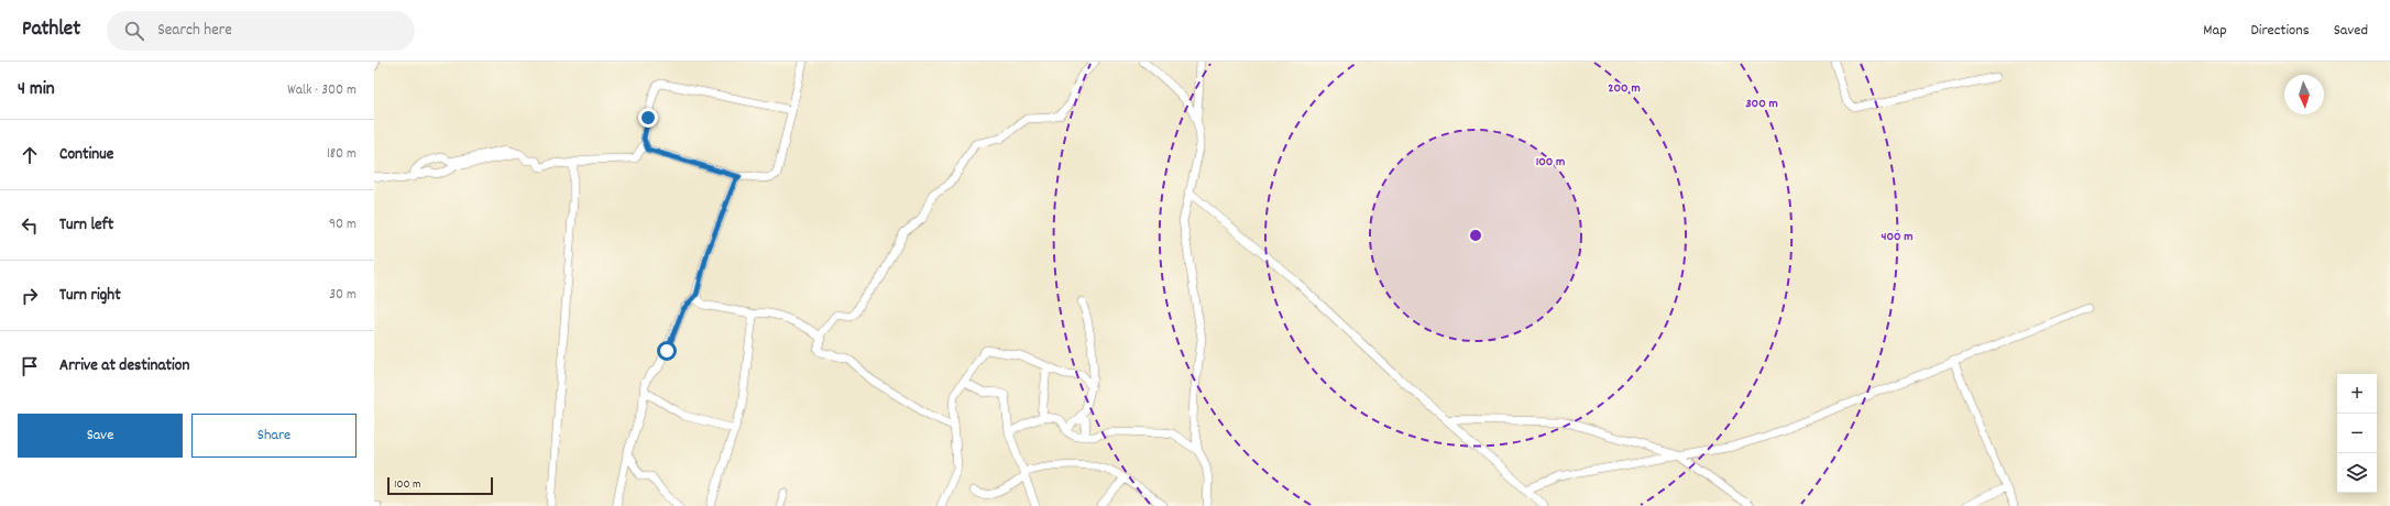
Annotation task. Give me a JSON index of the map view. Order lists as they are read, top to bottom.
{
  "scale_bar": "100 m",
  "north": "bottom",
  "page": {
    "header": "Pathlet",
    "search": "Search here",
    "nav": ["Map", "Directions", "Saved"],
    "heading": ["4 min", "Walk · 300 m"],
    "list": [
      ["Continue", "180 m"],
      ["Turn left", "90 m"],
      ["Turn right", "30 m"],
      "Arrive at destination"
    ],
    "map_buttons": ["+", "−"],
    "buttons": ["Save", "Share"],
    "scale": "100 m"
  },
  "rings": [
    "200 m",
    "300 m",
    "100 m",
    "400 m"
  ]
}
